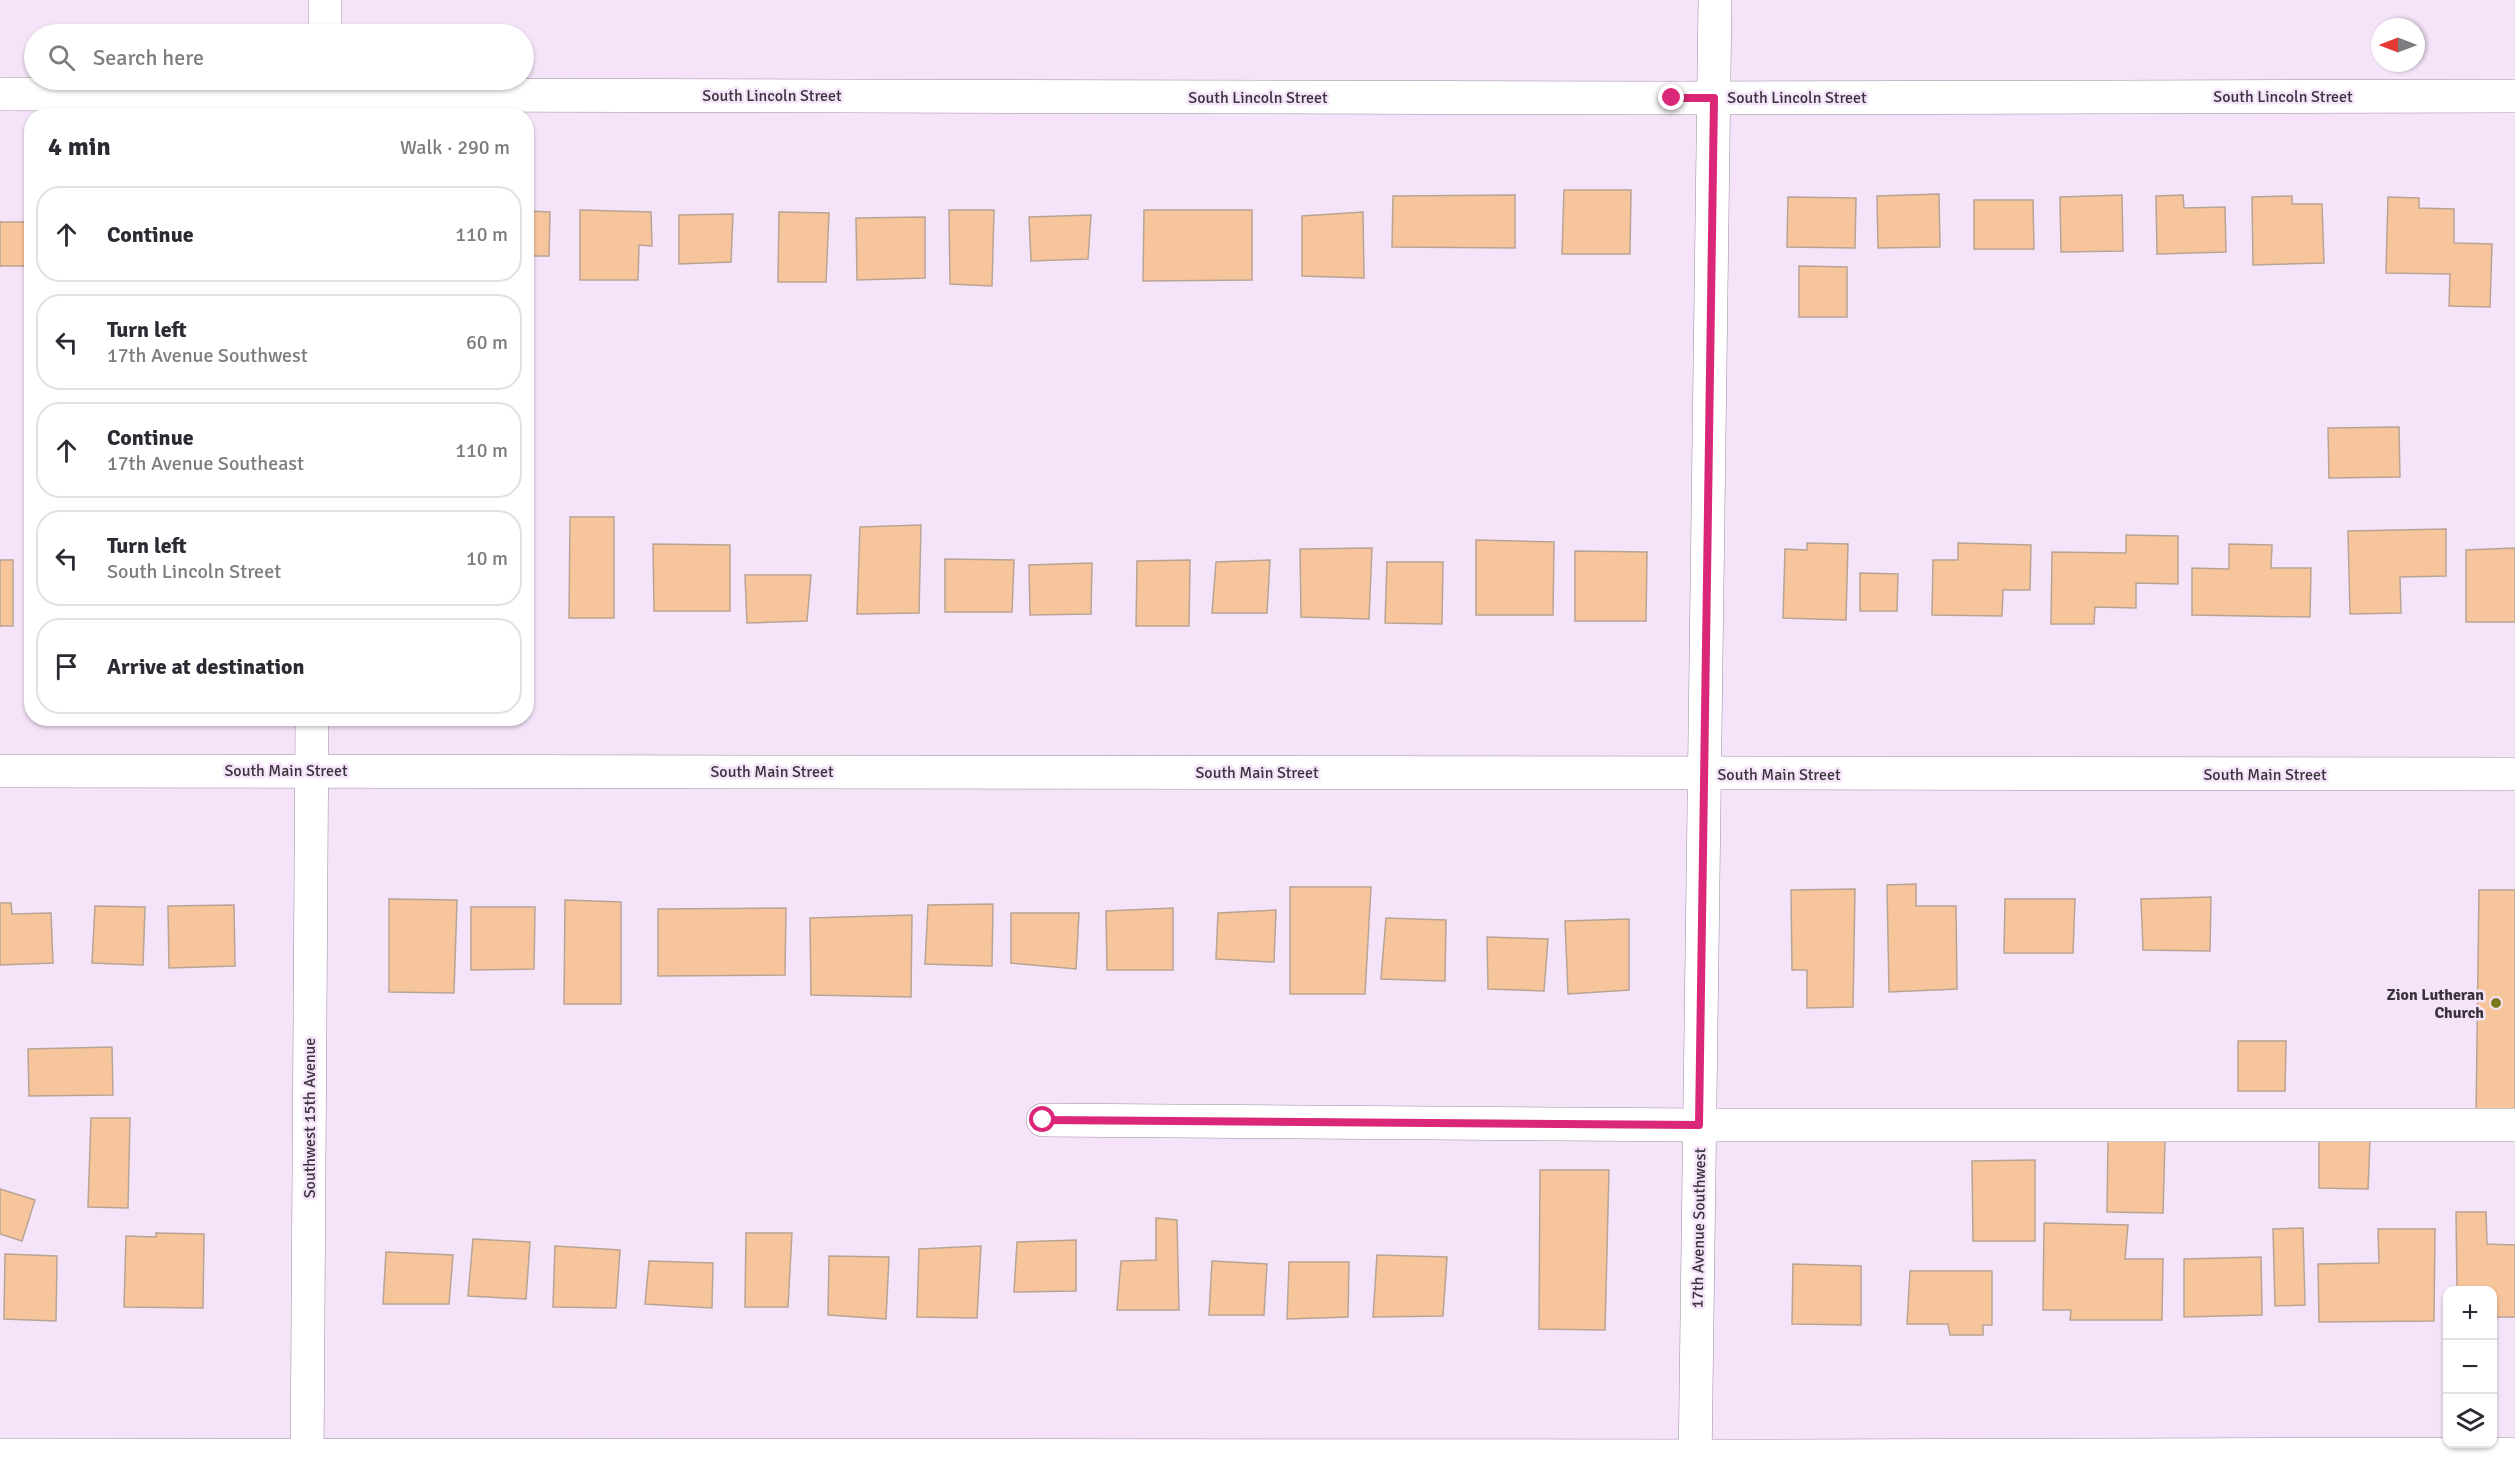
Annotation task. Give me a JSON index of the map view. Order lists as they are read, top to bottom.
{
  "streets": {
    "street": [
      "South Lincoln Street",
      "South Main Street",
      "Southwest 15th Avenue",
      "17th Avenue Southwest"
    ]
  },
  "crossings": [
    ["South Lincoln Street", "17th Avenue Southwest"],
    ["South Main Street", "Southwest 15th Avenue"],
    ["South Main Street", "17th Avenue Southwest"]
  ],
  "places": ["Zion Lutheran Church"],
  "north": "left",
  "page": {
    "search": "Search here",
    "heading": ["4 min", "Walk · 290 m"],
    "list": [
      ["Continue", "110 m"],
      ["Turn left", "17th Avenue Southwest", "60 m"],
      ["Continue", "17th Avenue Southeast", "110 m"],
      ["Turn left", "South Lincoln Street", "10 m"],
      "Arrive at destination"
    ],
    "map_buttons": ["+", "−"]
  }
}
